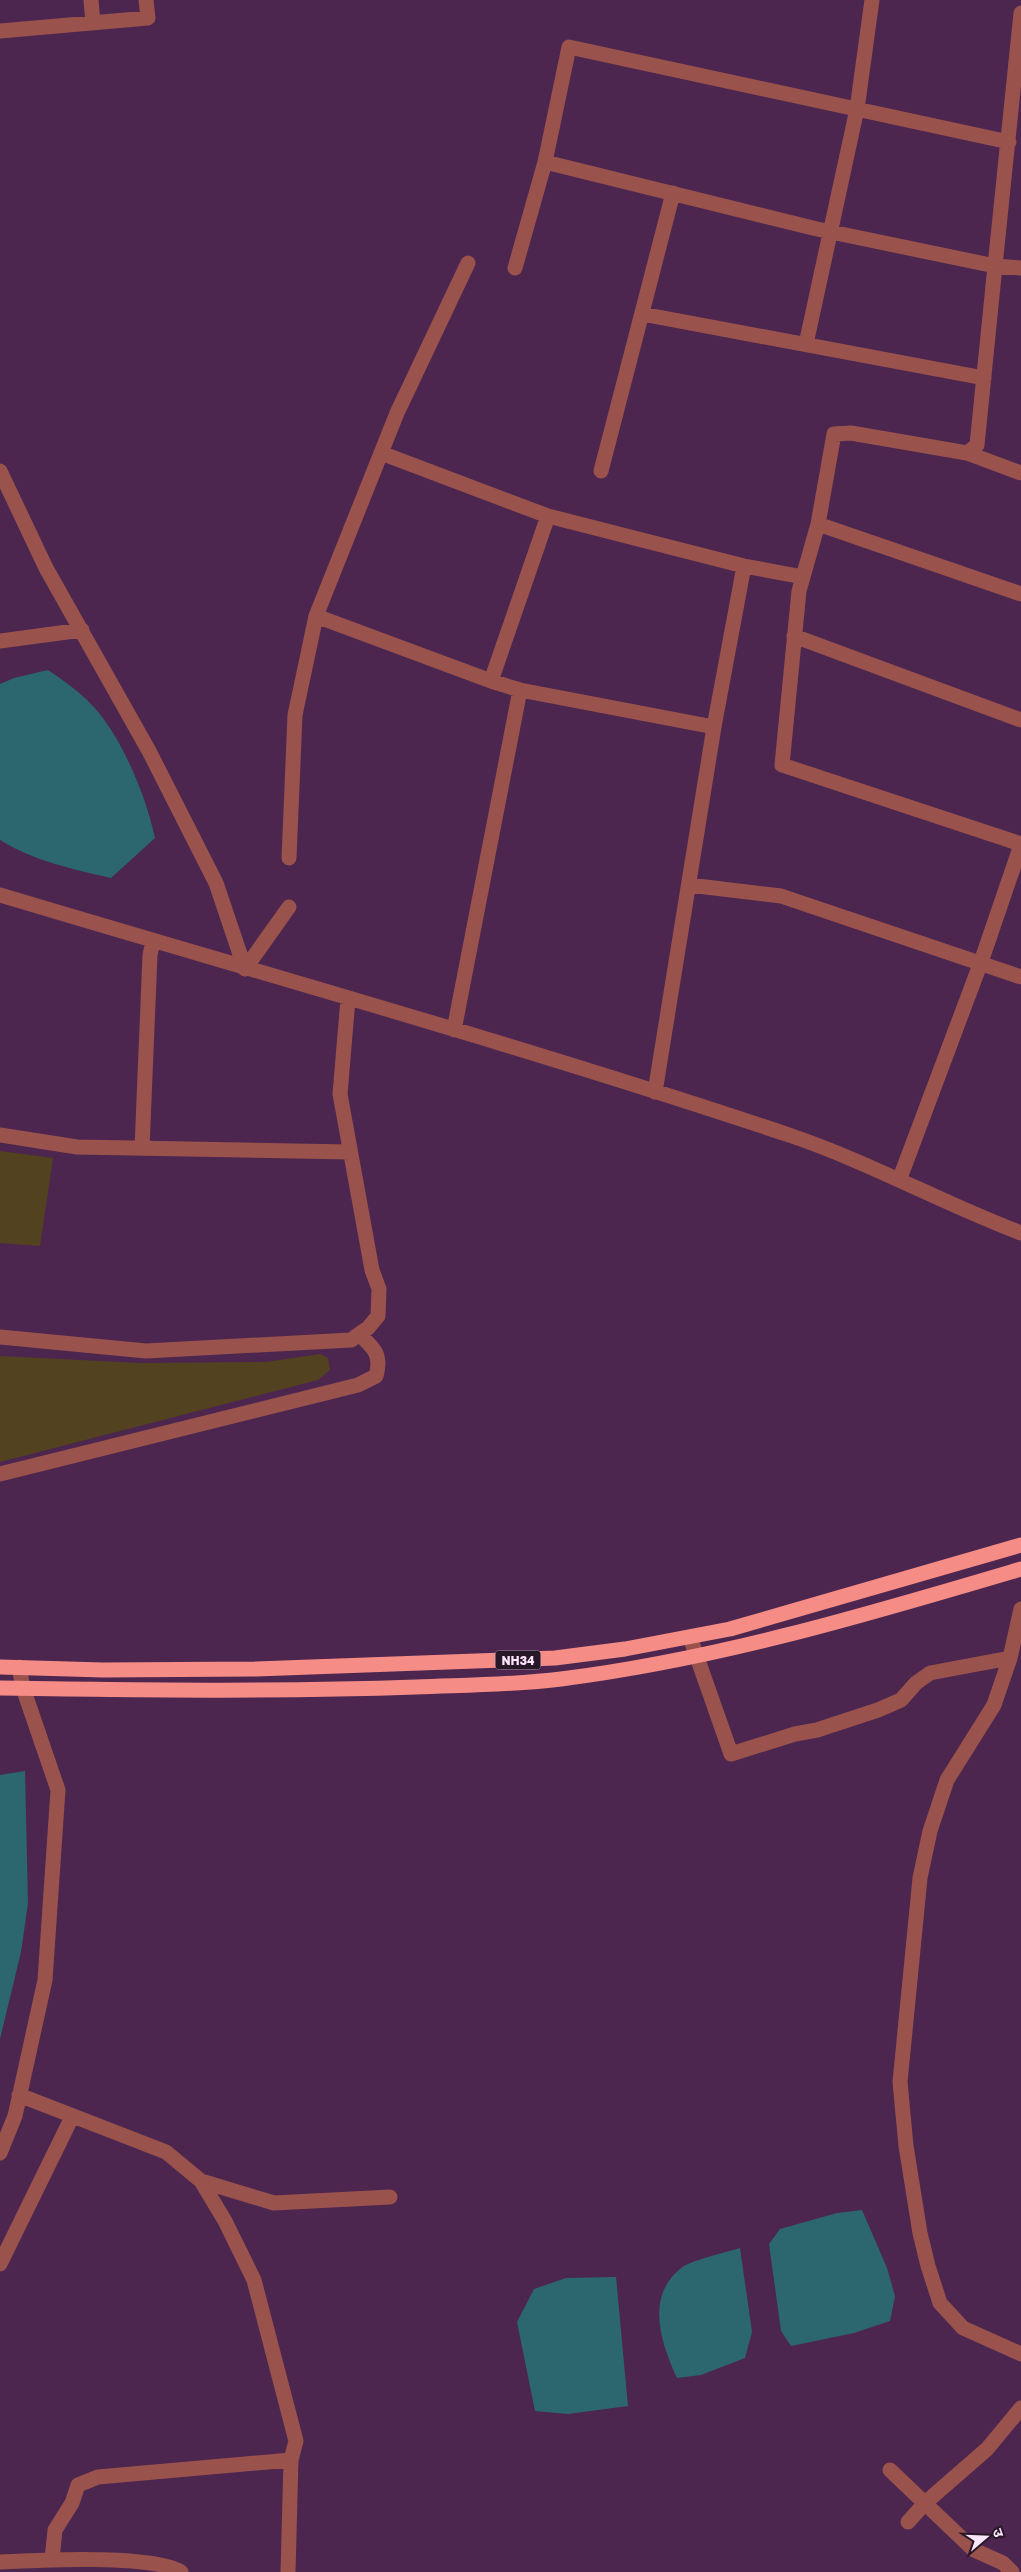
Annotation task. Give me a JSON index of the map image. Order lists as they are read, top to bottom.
{
  "streets": {
    "highway": ["NH34"]
  },
  "north": "right"
}
